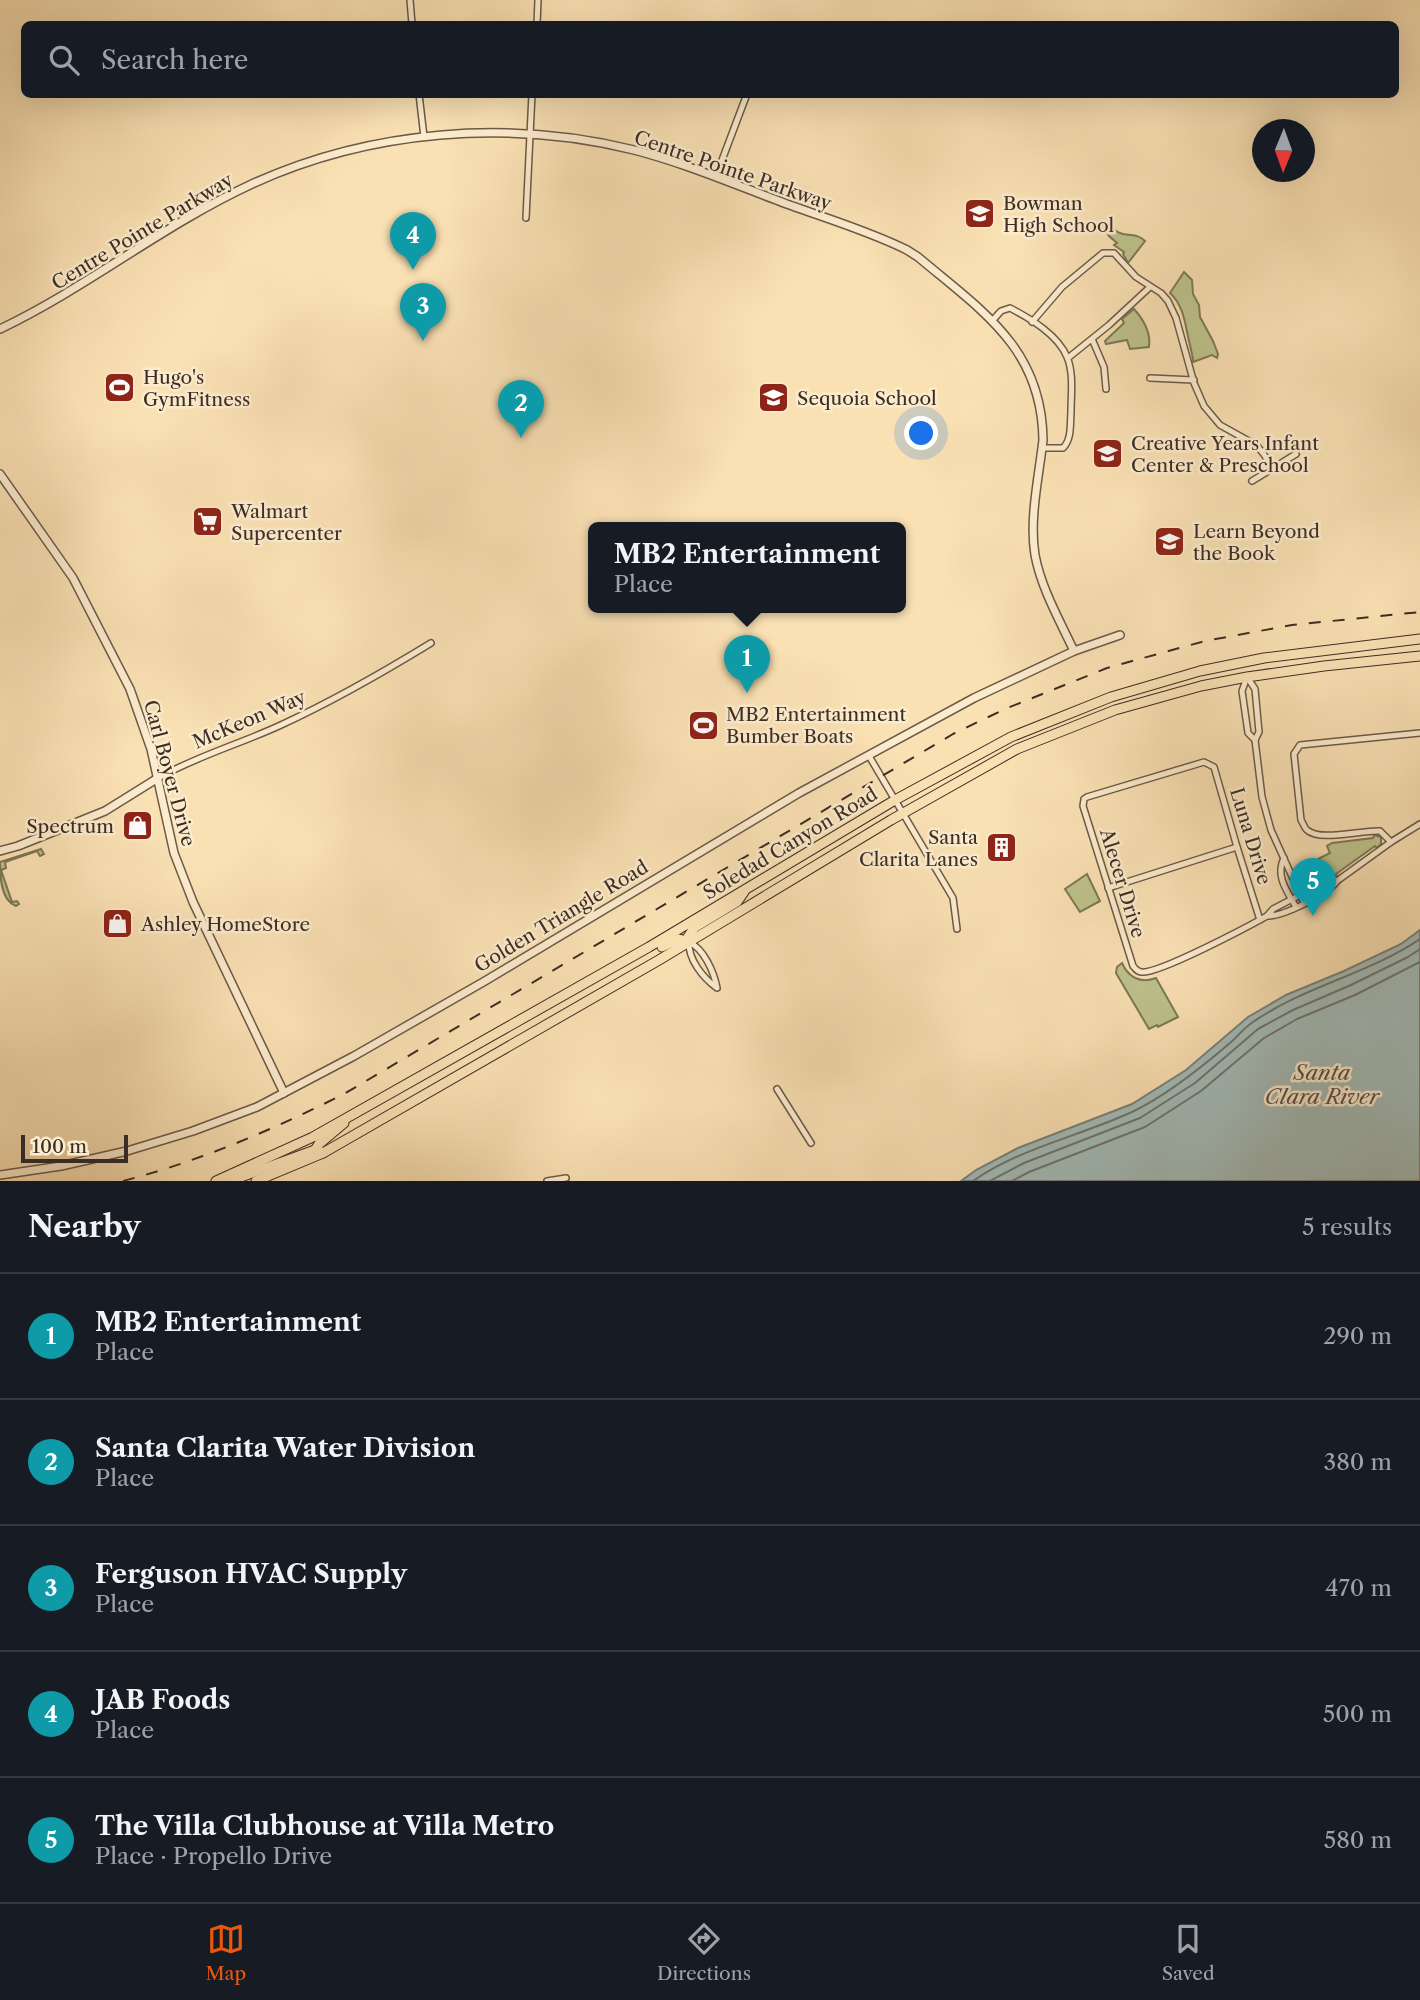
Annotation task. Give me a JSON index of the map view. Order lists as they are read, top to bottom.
{
  "streets": {
    "main road": ["Soledad Canyon Road"],
    "street": [
      "Centre Pointe Parkway",
      "McKeon Way",
      "Carl Boyer Drive",
      "Luna Drive",
      "Alecer Drive",
      "Golden Triangle Road"
    ]
  },
  "crossings": [
    ["Centre Pointe Parkway", "Golden Triangle Road"],
    ["McKeon Way", "Carl Boyer Drive"],
    ["Carl Boyer Drive", "Golden Triangle Road"],
    ["Luna Drive", "Alecer Drive"]
  ],
  "water": ["Santa Clara River"],
  "places": {
    "school or university": [
      "Bowman High School",
      "Sequoia School",
      "Creative Years Infant Center & Preschool",
      "Learn Beyond the Book"
    ],
    "sports": ["Hugo's GymFitness", "MB2 Entertainment Bumber Boats"],
    "supermarket": ["Walmart Supercenter"],
    "shop": ["Spectrum", "Ashley HomeStore"],
    "building": ["Santa Clarita Lanes"]
  },
  "scale_bar": "100 m",
  "north": "bottom",
  "page": {
    "search": "Search here",
    "pins": [
      "4",
      "3",
      "2",
      "1",
      "5"
    ],
    "popup": ["MB2 Entertainment", "Place"],
    "scale": "100 m",
    "heading": ["Nearby", "5 results"],
    "list": [
      {
        "mark": "1",
        "name": "MB2 Entertainment",
        "note": "Place",
        "value": "290 m"
      },
      {
        "mark": "2",
        "name": "Santa Clarita Water Division",
        "note": "Place",
        "value": "380 m"
      },
      {
        "mark": "3",
        "name": "Ferguson HVAC Supply",
        "note": "Place",
        "value": "470 m"
      },
      {
        "mark": "4",
        "name": "JAB Foods",
        "note": "Place",
        "value": "500 m"
      },
      {
        "mark": "5",
        "name": "The Villa Clubhouse at Villa Metro",
        "note": "Place · Propello Drive",
        "value": "580 m"
      }
    ],
    "nav": ["Map", "Directions", "Saved"]
  }
}
